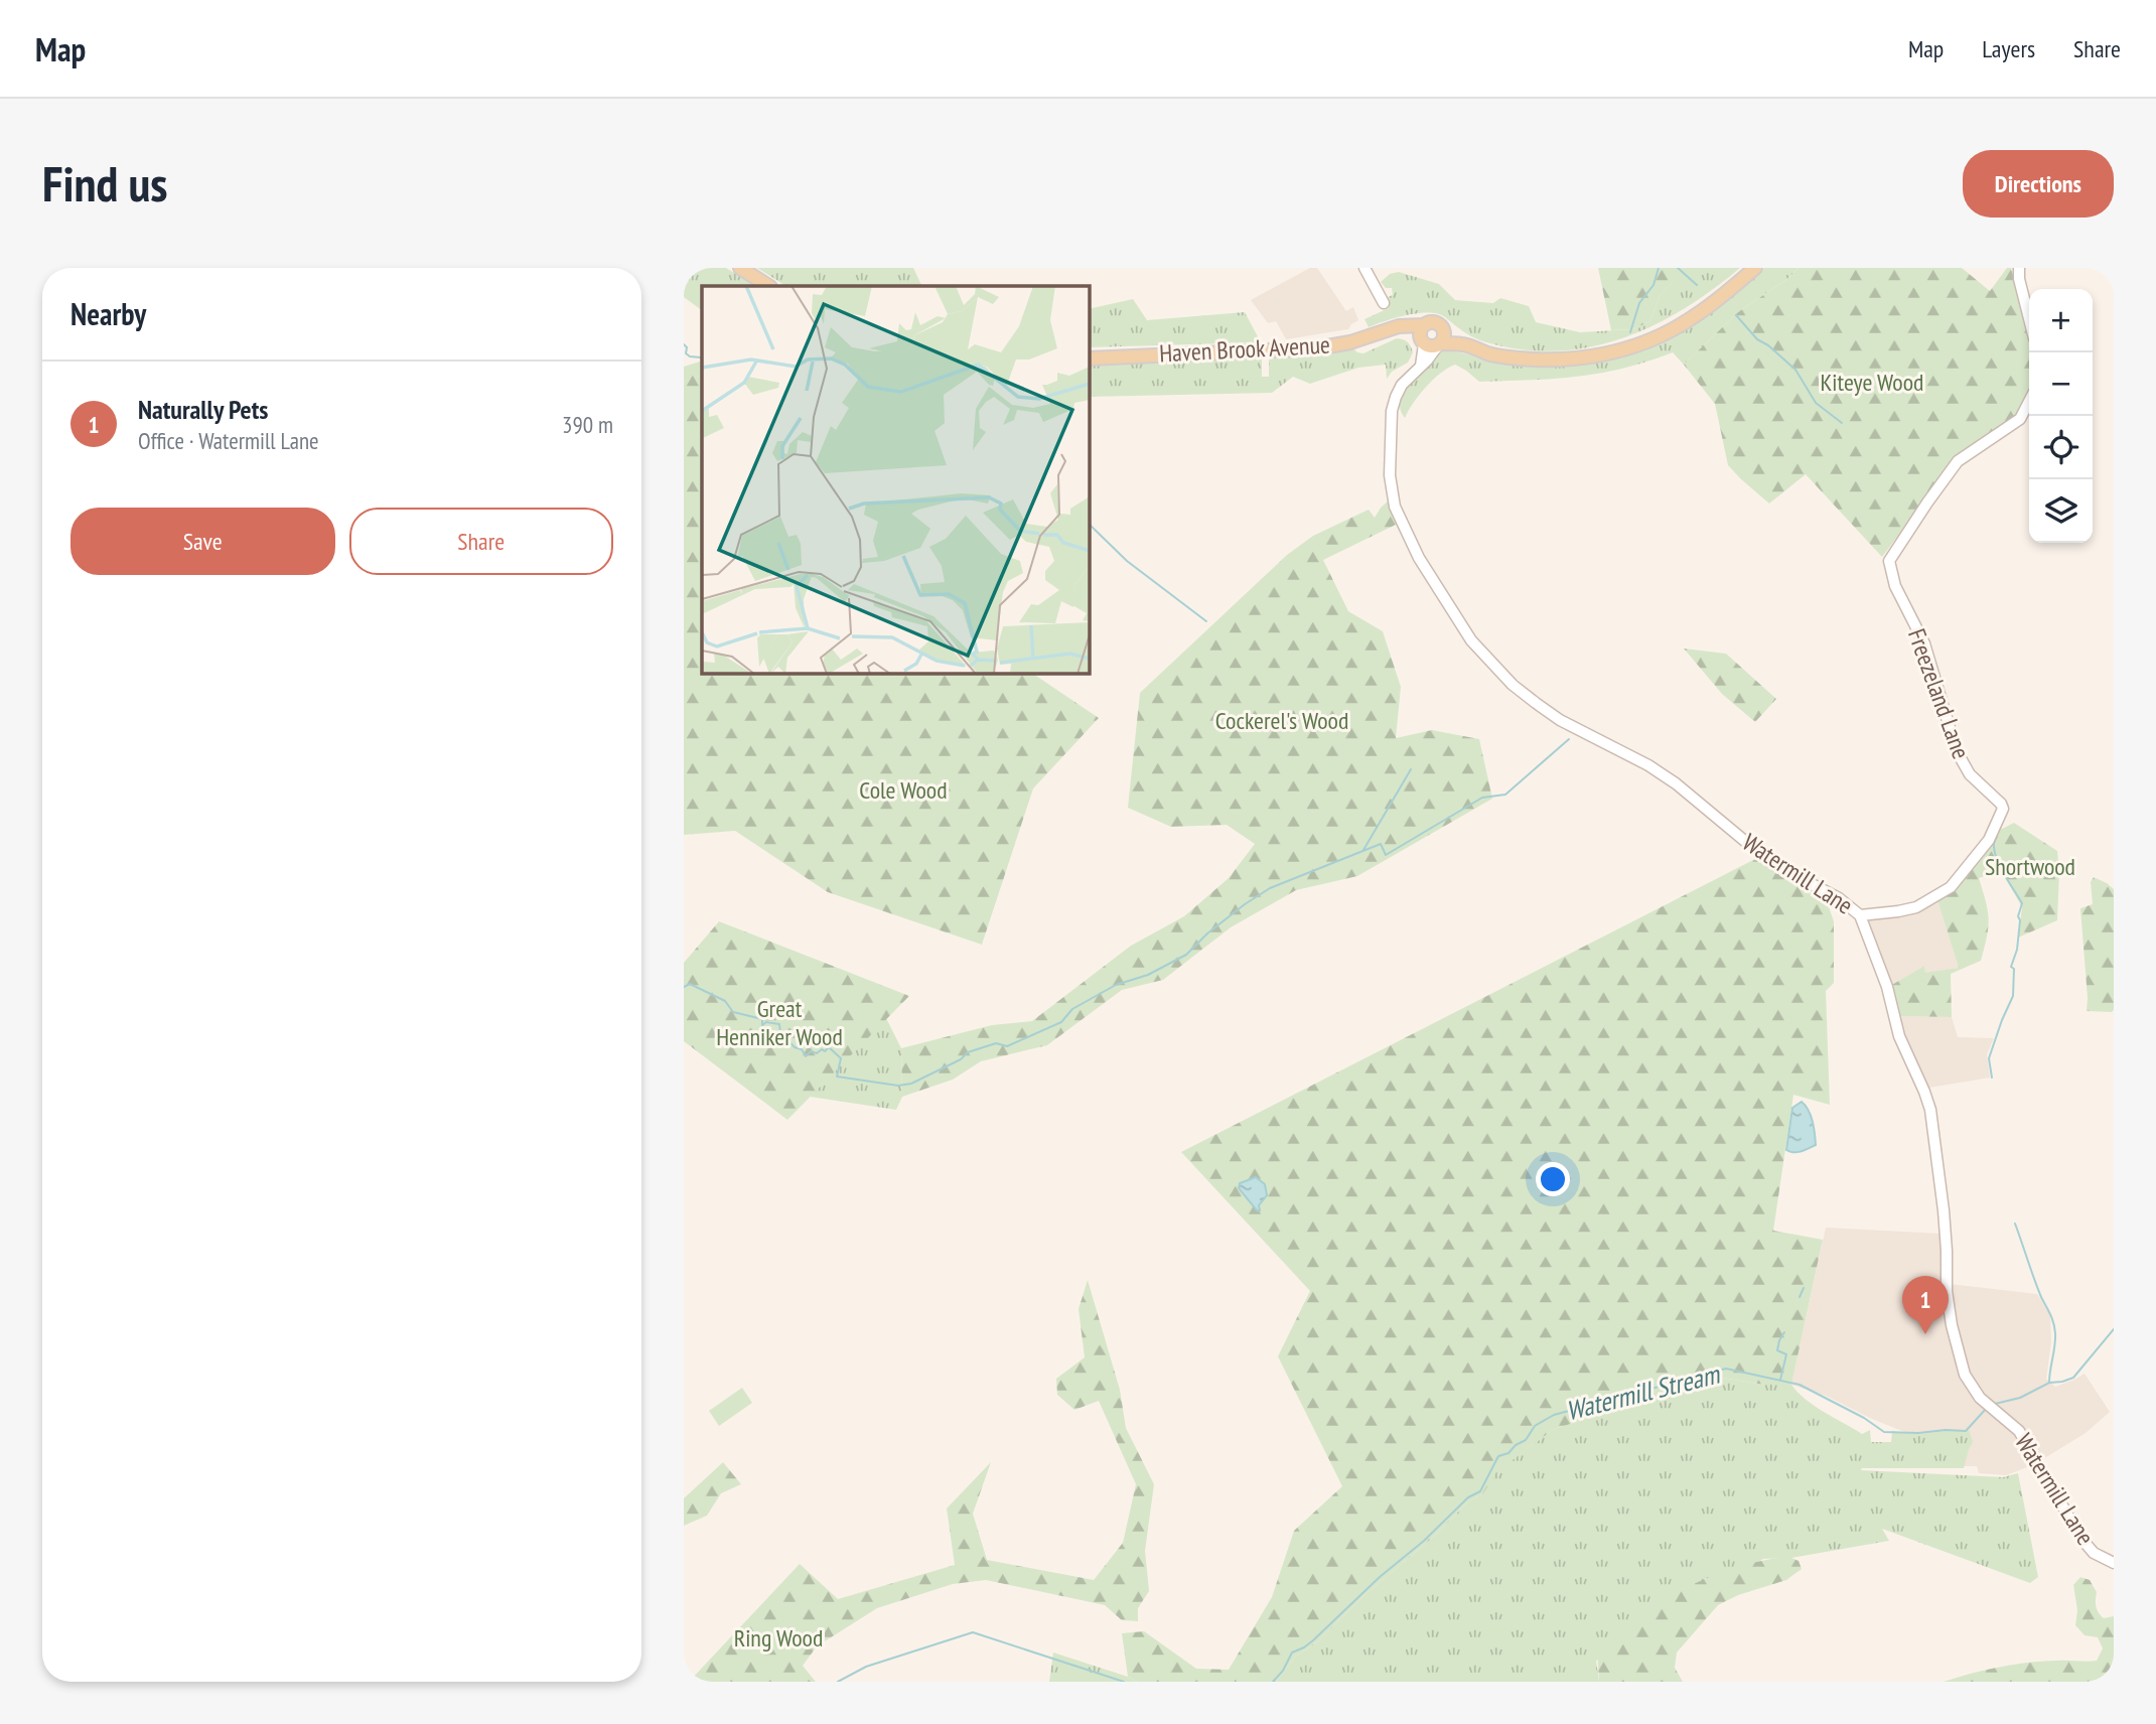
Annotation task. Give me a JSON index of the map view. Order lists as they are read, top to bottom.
{
  "streets": {
    "main road": ["Haven Brook Avenue"],
    "street": ["Freezeland Lane", "Watermill Lane"]
  },
  "crossings": [
    ["Haven Brook Avenue", "Watermill Lane"],
    ["Freezeland Lane", "Watermill Lane"]
  ],
  "water": ["Watermill Stream"],
  "parks": [
    "Kiteye Wood",
    "Cockerel's Wood",
    "Cole Wood",
    "Shortwood",
    "Great Henniker Wood",
    "Ring Wood"
  ],
  "page": {
    "header": "Map",
    "nav": ["Map", "Layers", "Share"],
    "buttons": [
      "Directions",
      ["Save", "Share"]
    ],
    "title": "Find us",
    "heading": "Nearby",
    "map_buttons": ["+", "−"],
    "list": [
      {
        "mark": "1",
        "name": "Naturally Pets",
        "note": "Office · Watermill Lane",
        "value": "390 m"
      }
    ],
    "pins": "1"
  }
}
